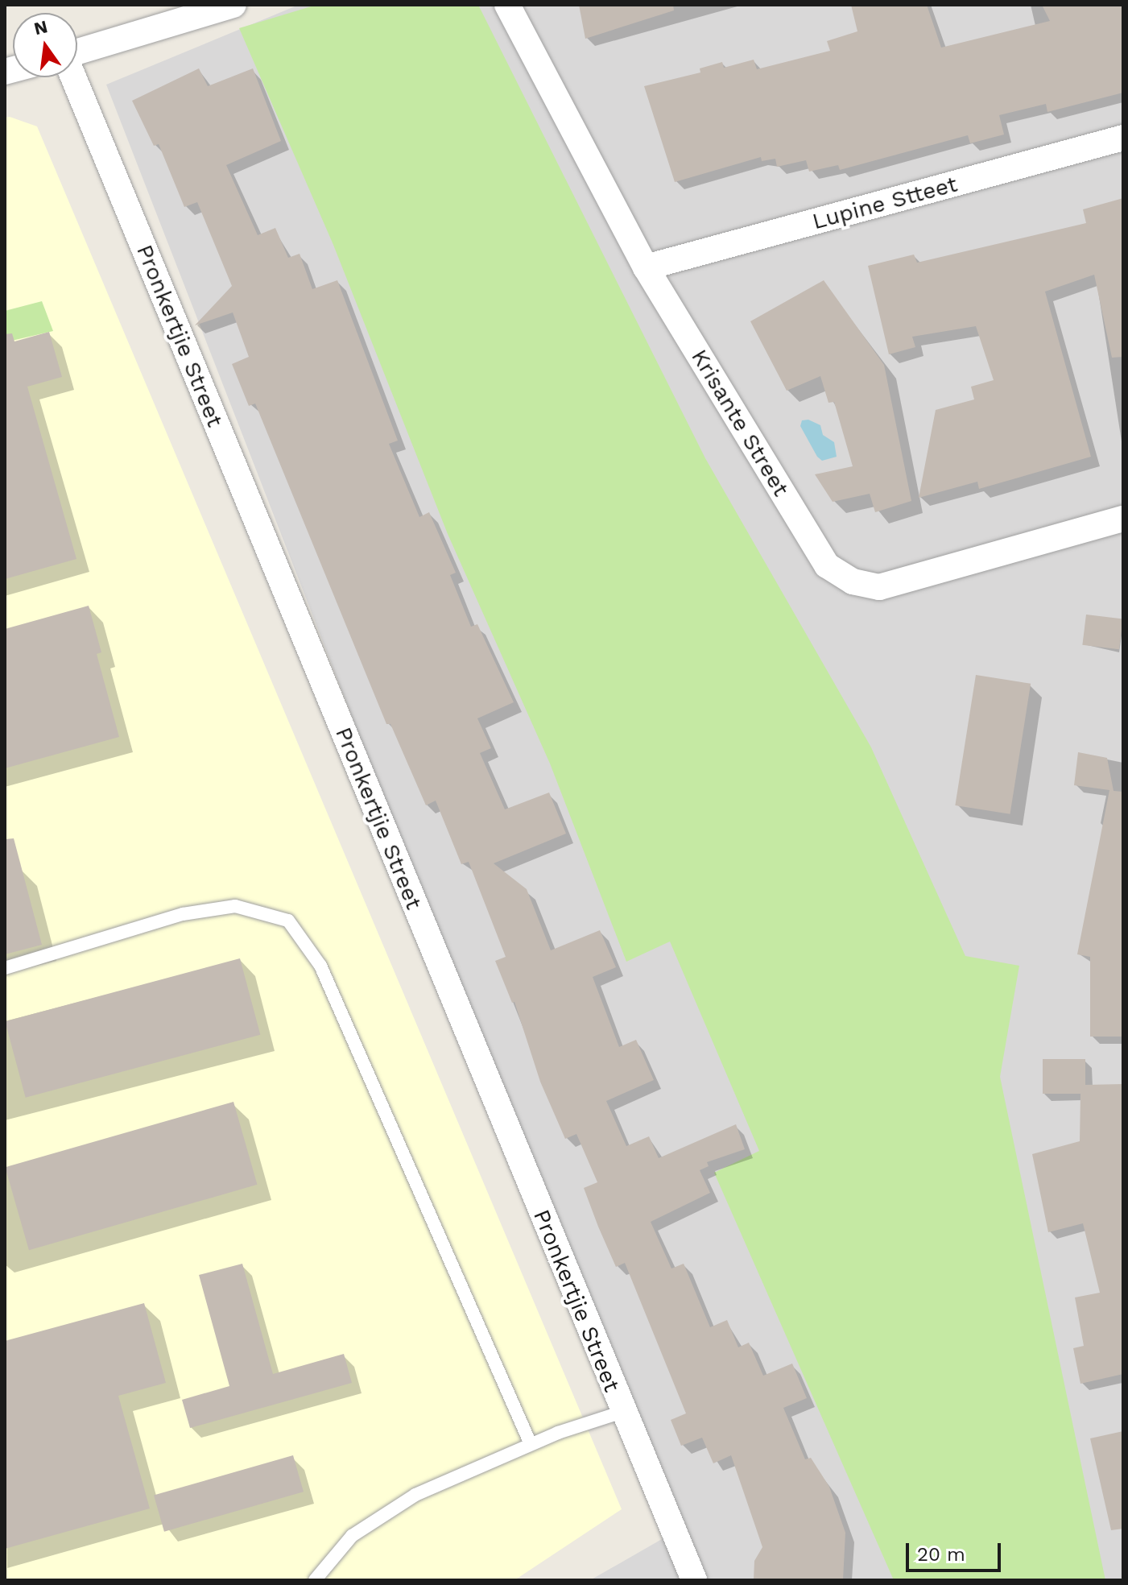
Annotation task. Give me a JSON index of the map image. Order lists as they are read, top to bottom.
{
  "streets": {
    "street": ["Lupine Stteet", "Pronkertjie Street", "Krisante Street"]
  },
  "crossings": [
    ["Lupine Stteet", "Krisante Street"]
  ],
  "scale_bar": "20 m",
  "north": "top"
}
